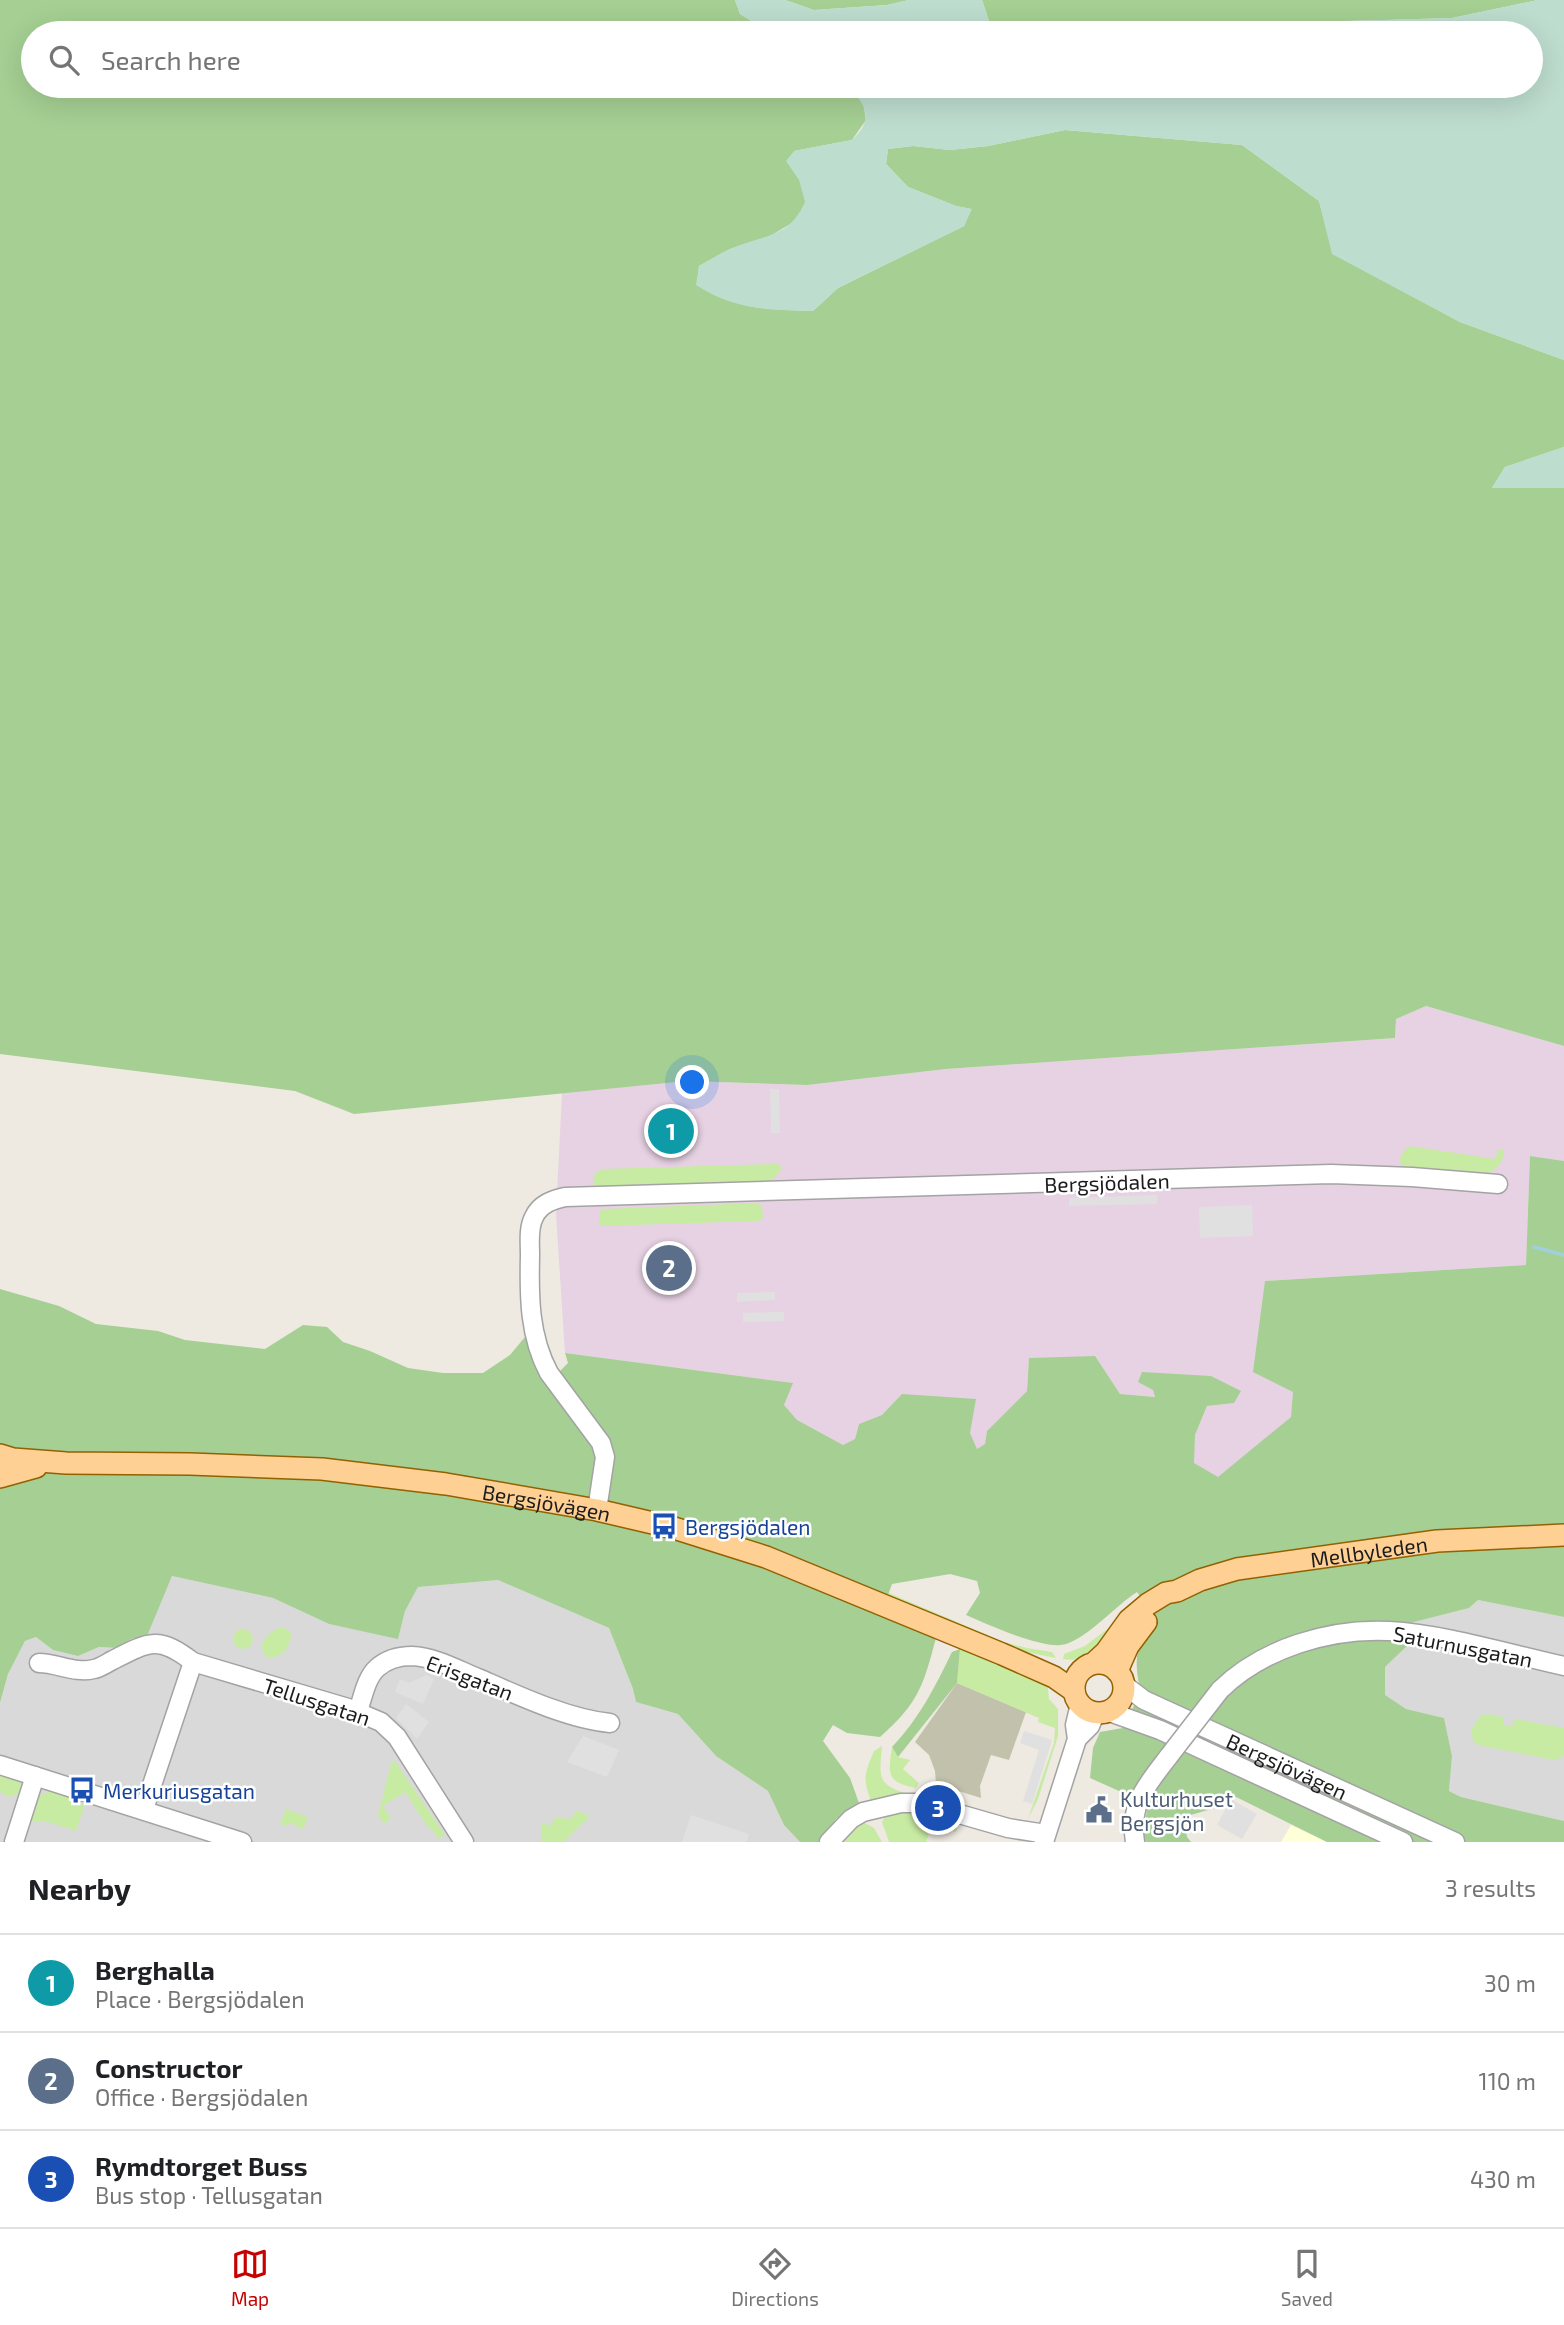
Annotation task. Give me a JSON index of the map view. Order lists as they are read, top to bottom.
{
  "streets": {
    "main road": ["Bergsjövägen", "Mellbyleden"],
    "street": [
      "Bergsjödalen",
      "Saturnusgatan",
      "Erisgatan",
      "Tellusgatan"
    ]
  },
  "crossings": [
    ["Bergsjödalen", "Bergsjövägen"],
    ["Bergsjövägen", "Mellbyleden"],
    ["Erisgatan", "Tellusgatan"]
  ],
  "places": {
    "bus stop": ["Bergsjödalen", "Merkuriusgatan"],
    "public building": ["Kulturhuset Bergsjön"]
  },
  "page": {
    "search": "Search here",
    "pins": ["1", "2", "3"],
    "heading": ["Nearby", "3 results"],
    "list": [
      {
        "mark": "1",
        "name": "Berghalla",
        "note": "Place · Bergsjödalen",
        "value": "30 m"
      },
      {
        "mark": "2",
        "name": "Constructor",
        "note": "Office · Bergsjödalen",
        "value": "110 m"
      },
      {
        "mark": "3",
        "name": "Rymdtorget Buss",
        "note": "Bus stop · Tellusgatan",
        "value": "430 m"
      }
    ],
    "nav": ["Map", "Directions", "Saved"]
  }
}
